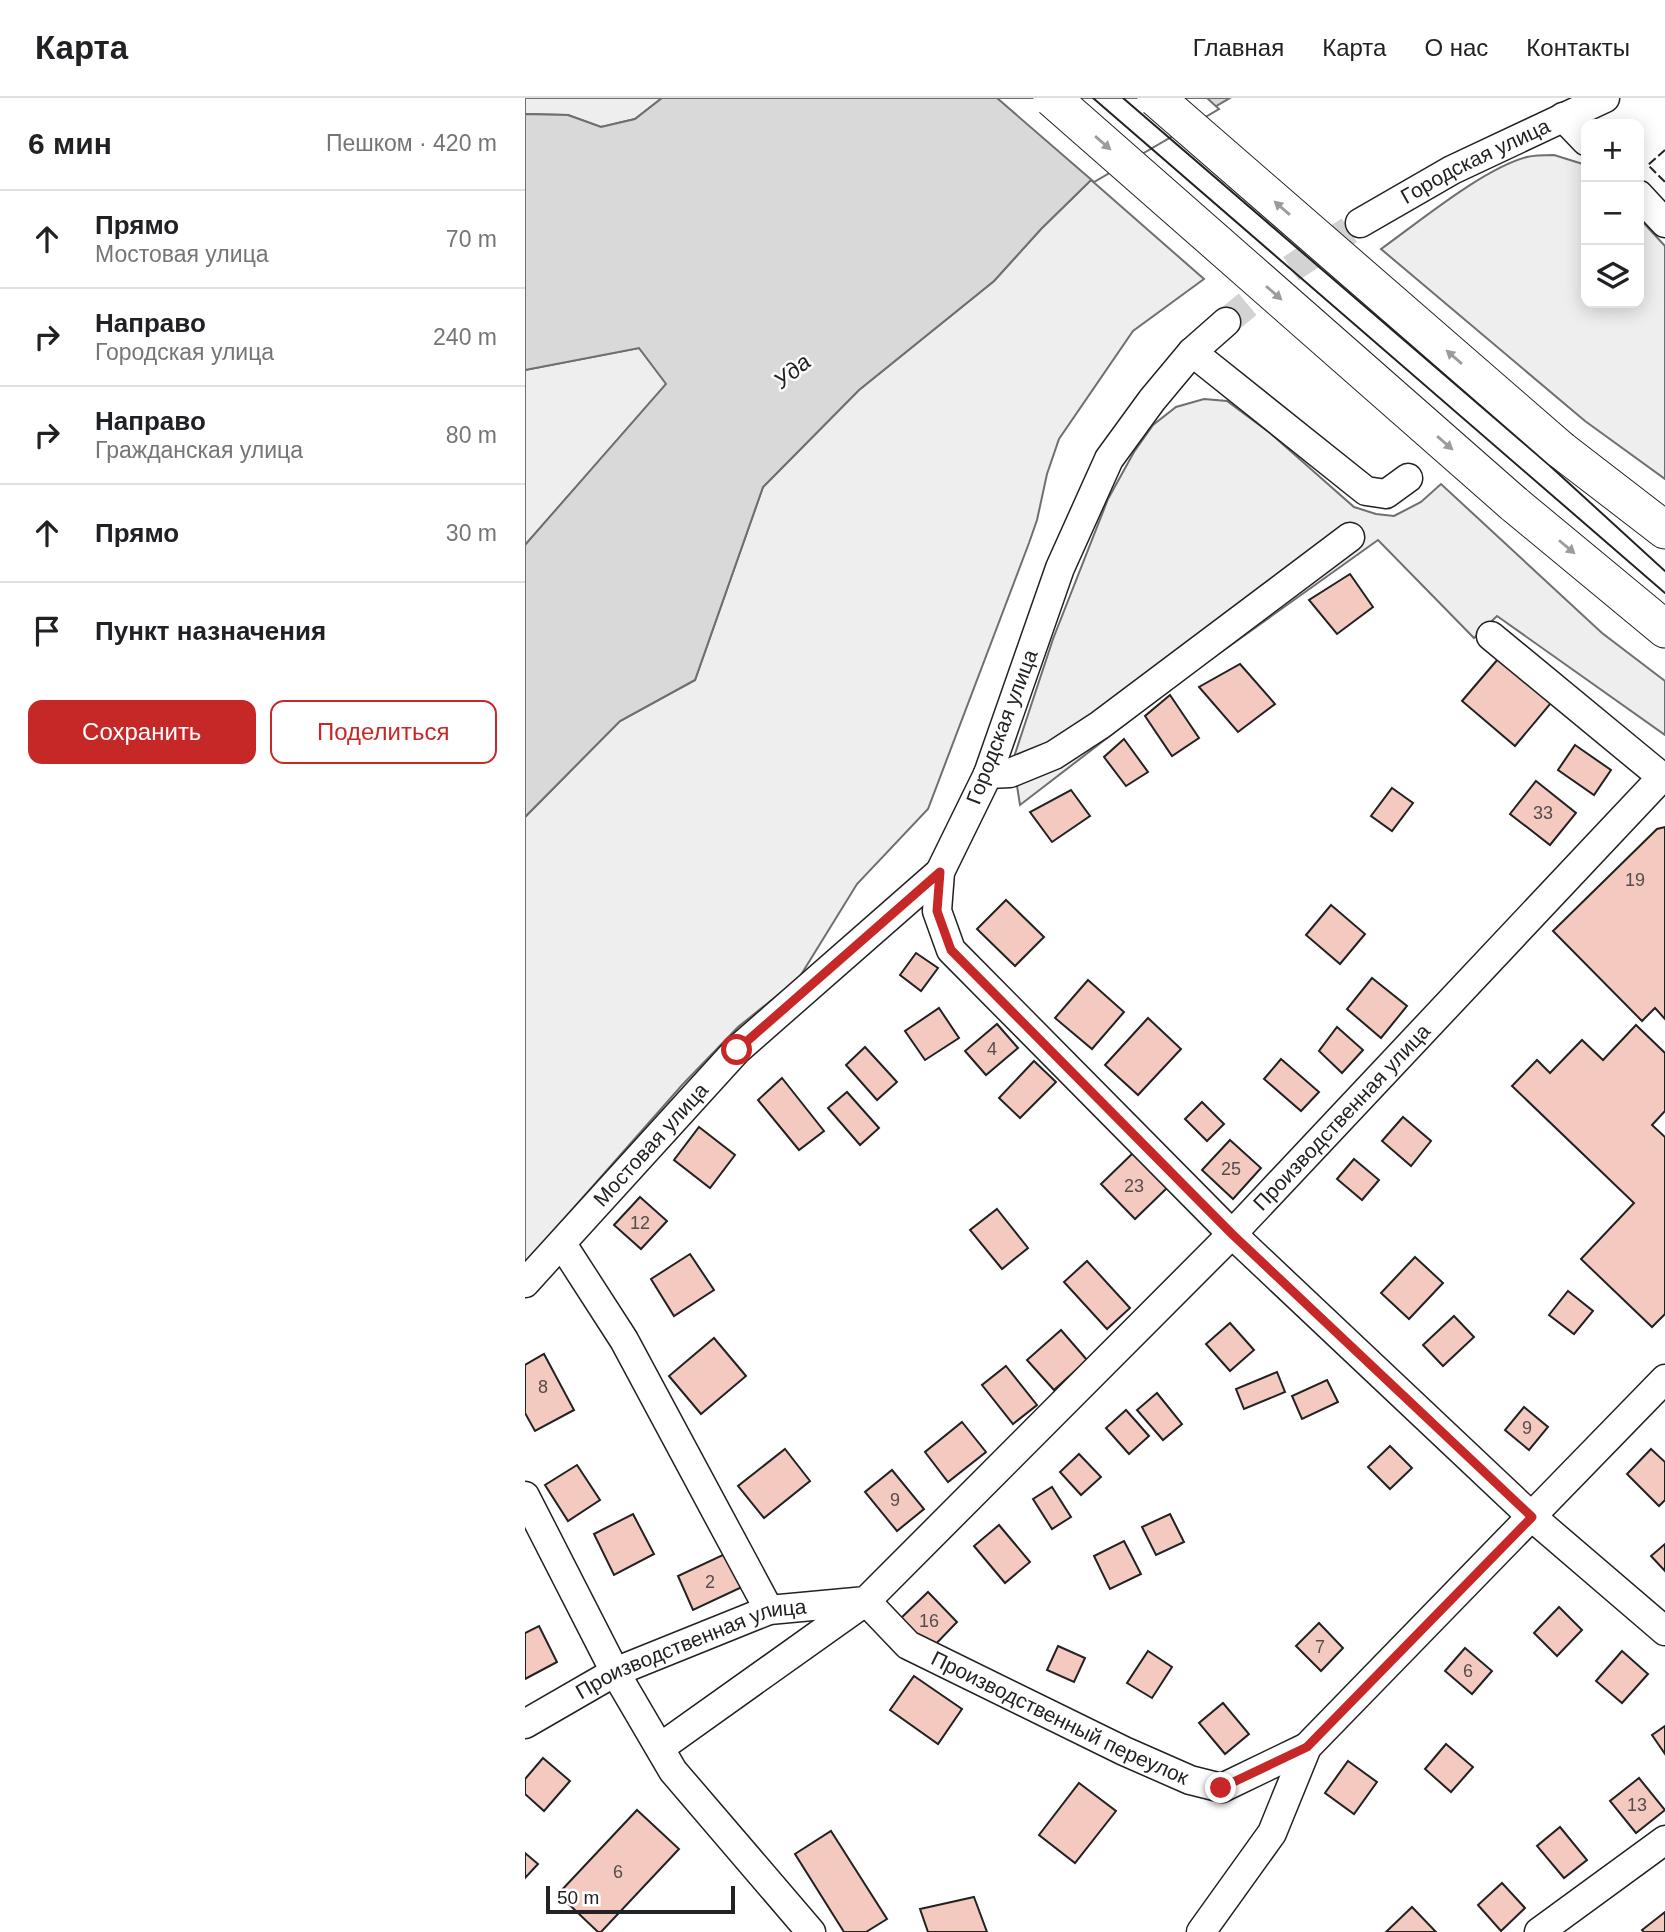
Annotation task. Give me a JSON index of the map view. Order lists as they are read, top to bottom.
{
  "streets": {
    "street": [
      "Городская улица",
      "Производственная улица",
      "Мостовая улица",
      "Производственный переулок"
    ]
  },
  "crossings": [
    ["Городская улица", "Производственная улица"],
    ["Городская улица", "Мостовая улица"],
    ["Производственная улица", "Производственный переулок"]
  ],
  "water": ["Уда"],
  "house_numbers": [
    "33",
    "19",
    "4",
    "25",
    "23",
    "12",
    "8",
    "9",
    "9",
    "2",
    "16",
    "7",
    "6",
    "13",
    "6"
  ],
  "scale_bar": "50 m",
  "page": {
    "header": "Карта",
    "nav": [
      "Главная",
      "Карта",
      "О нас",
      "Контакты"
    ],
    "heading": ["6 мин", "Пешком · 420 m"],
    "map_buttons": ["+", "−"],
    "list": [
      ["Прямо", "Мостовая улица", "70 m"],
      ["Направо", "Городская улица", "240 m"],
      ["Направо", "Гражданская улица", "80 m"],
      ["Прямо", "30 m"],
      "Пункт назначения"
    ],
    "buttons": ["Сохранить", "Поделиться"],
    "scale": "50 m"
  }
}
